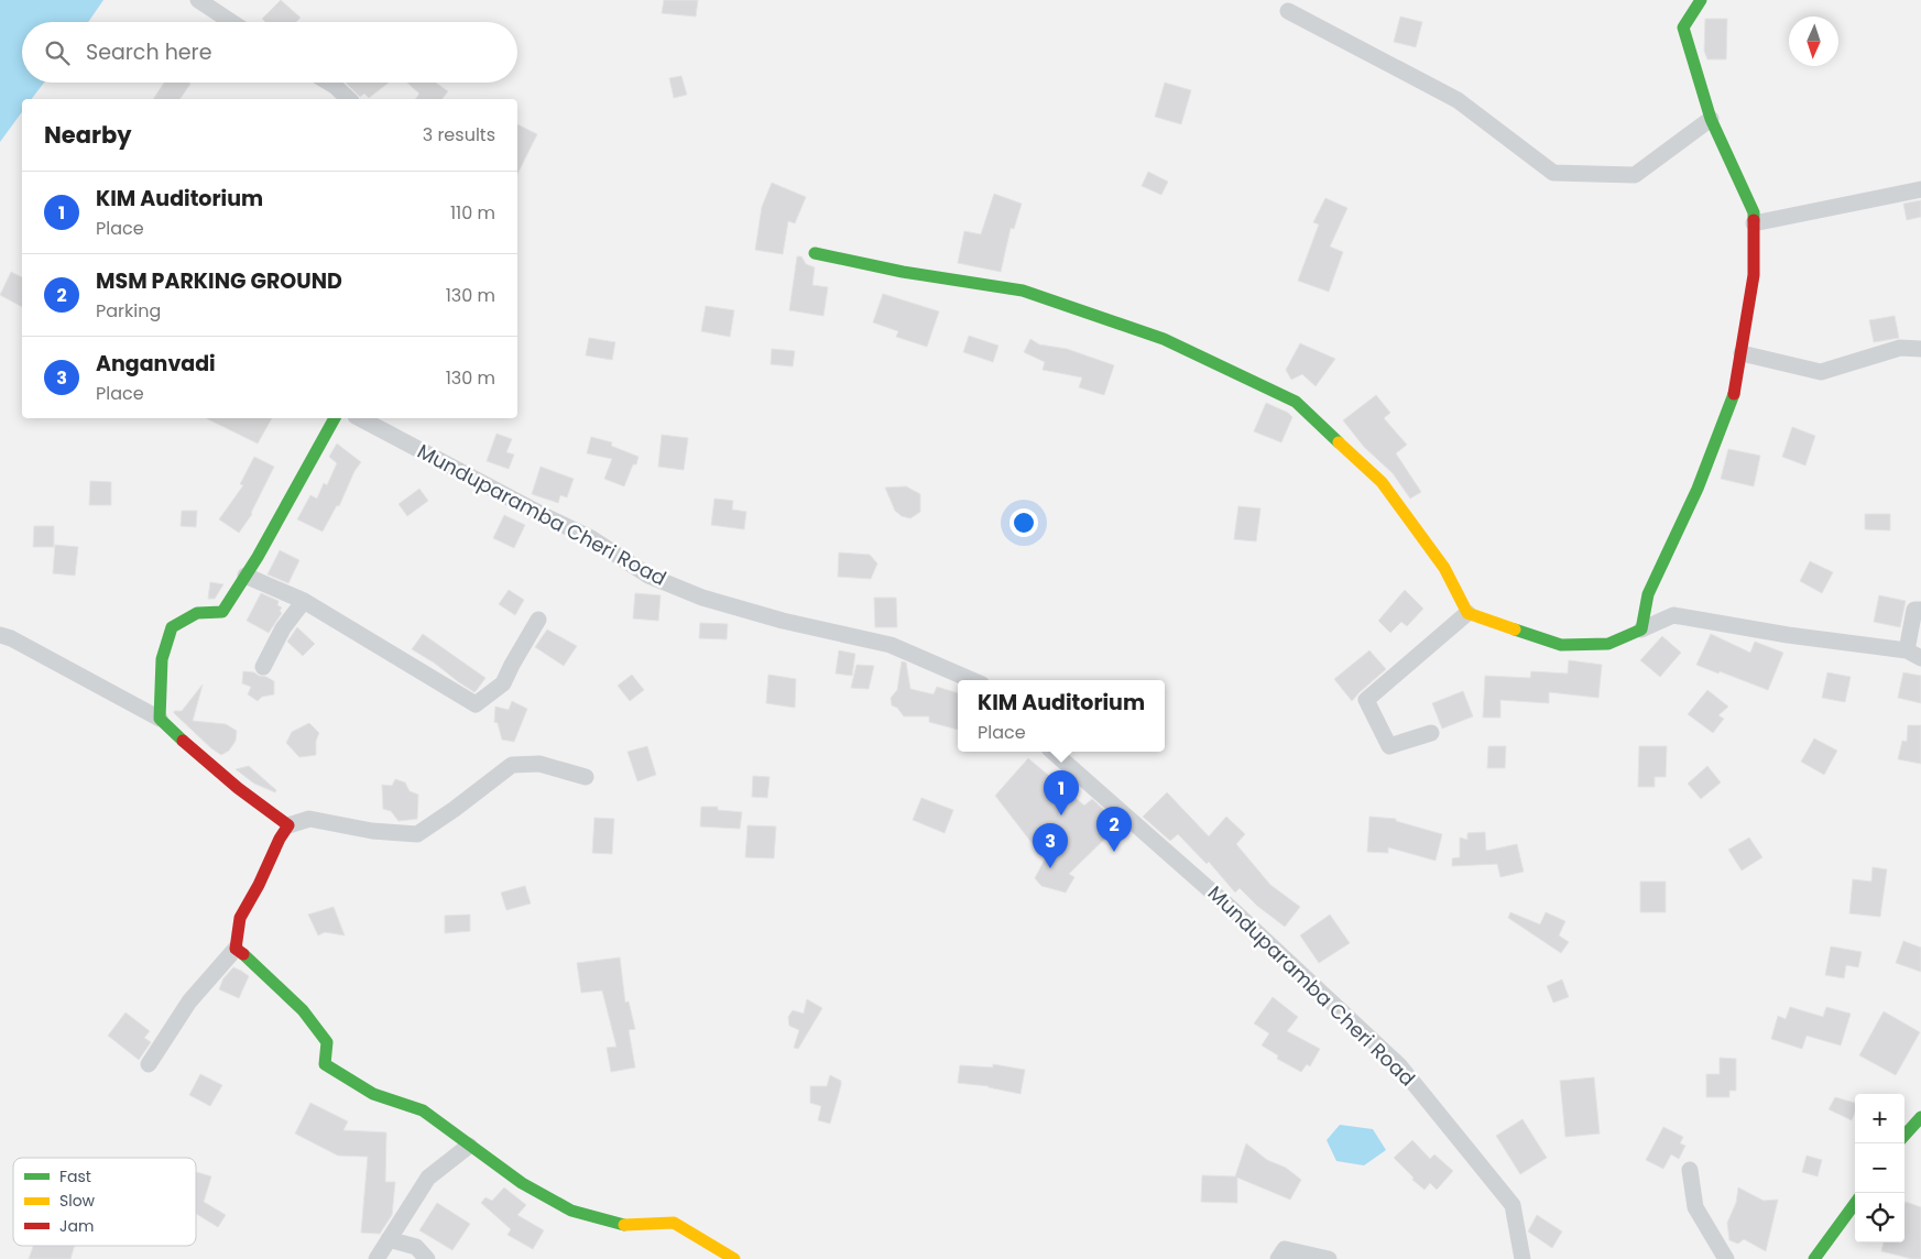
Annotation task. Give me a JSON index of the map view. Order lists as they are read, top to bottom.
{
  "streets": {
    "street": ["Munduparamba Cheri Road"]
  },
  "legend": ["Fast", "Slow", "Jam"],
  "north": "bottom",
  "page": {
    "search": "Search here",
    "heading": ["Nearby", "3 results"],
    "list": [
      {
        "mark": "1",
        "name": "KIM Auditorium",
        "note": "Place",
        "value": "110 m"
      },
      {
        "mark": "2",
        "name": "MSM PARKING GROUND",
        "note": "Parking",
        "value": "130 m"
      },
      {
        "mark": "3",
        "name": "Anganvadi",
        "note": "Place",
        "value": "130 m"
      }
    ],
    "popup": ["KIM Auditorium", "Place"],
    "pins": ["1", "2", "3"],
    "map_buttons": ["+", "−"]
  }
}
